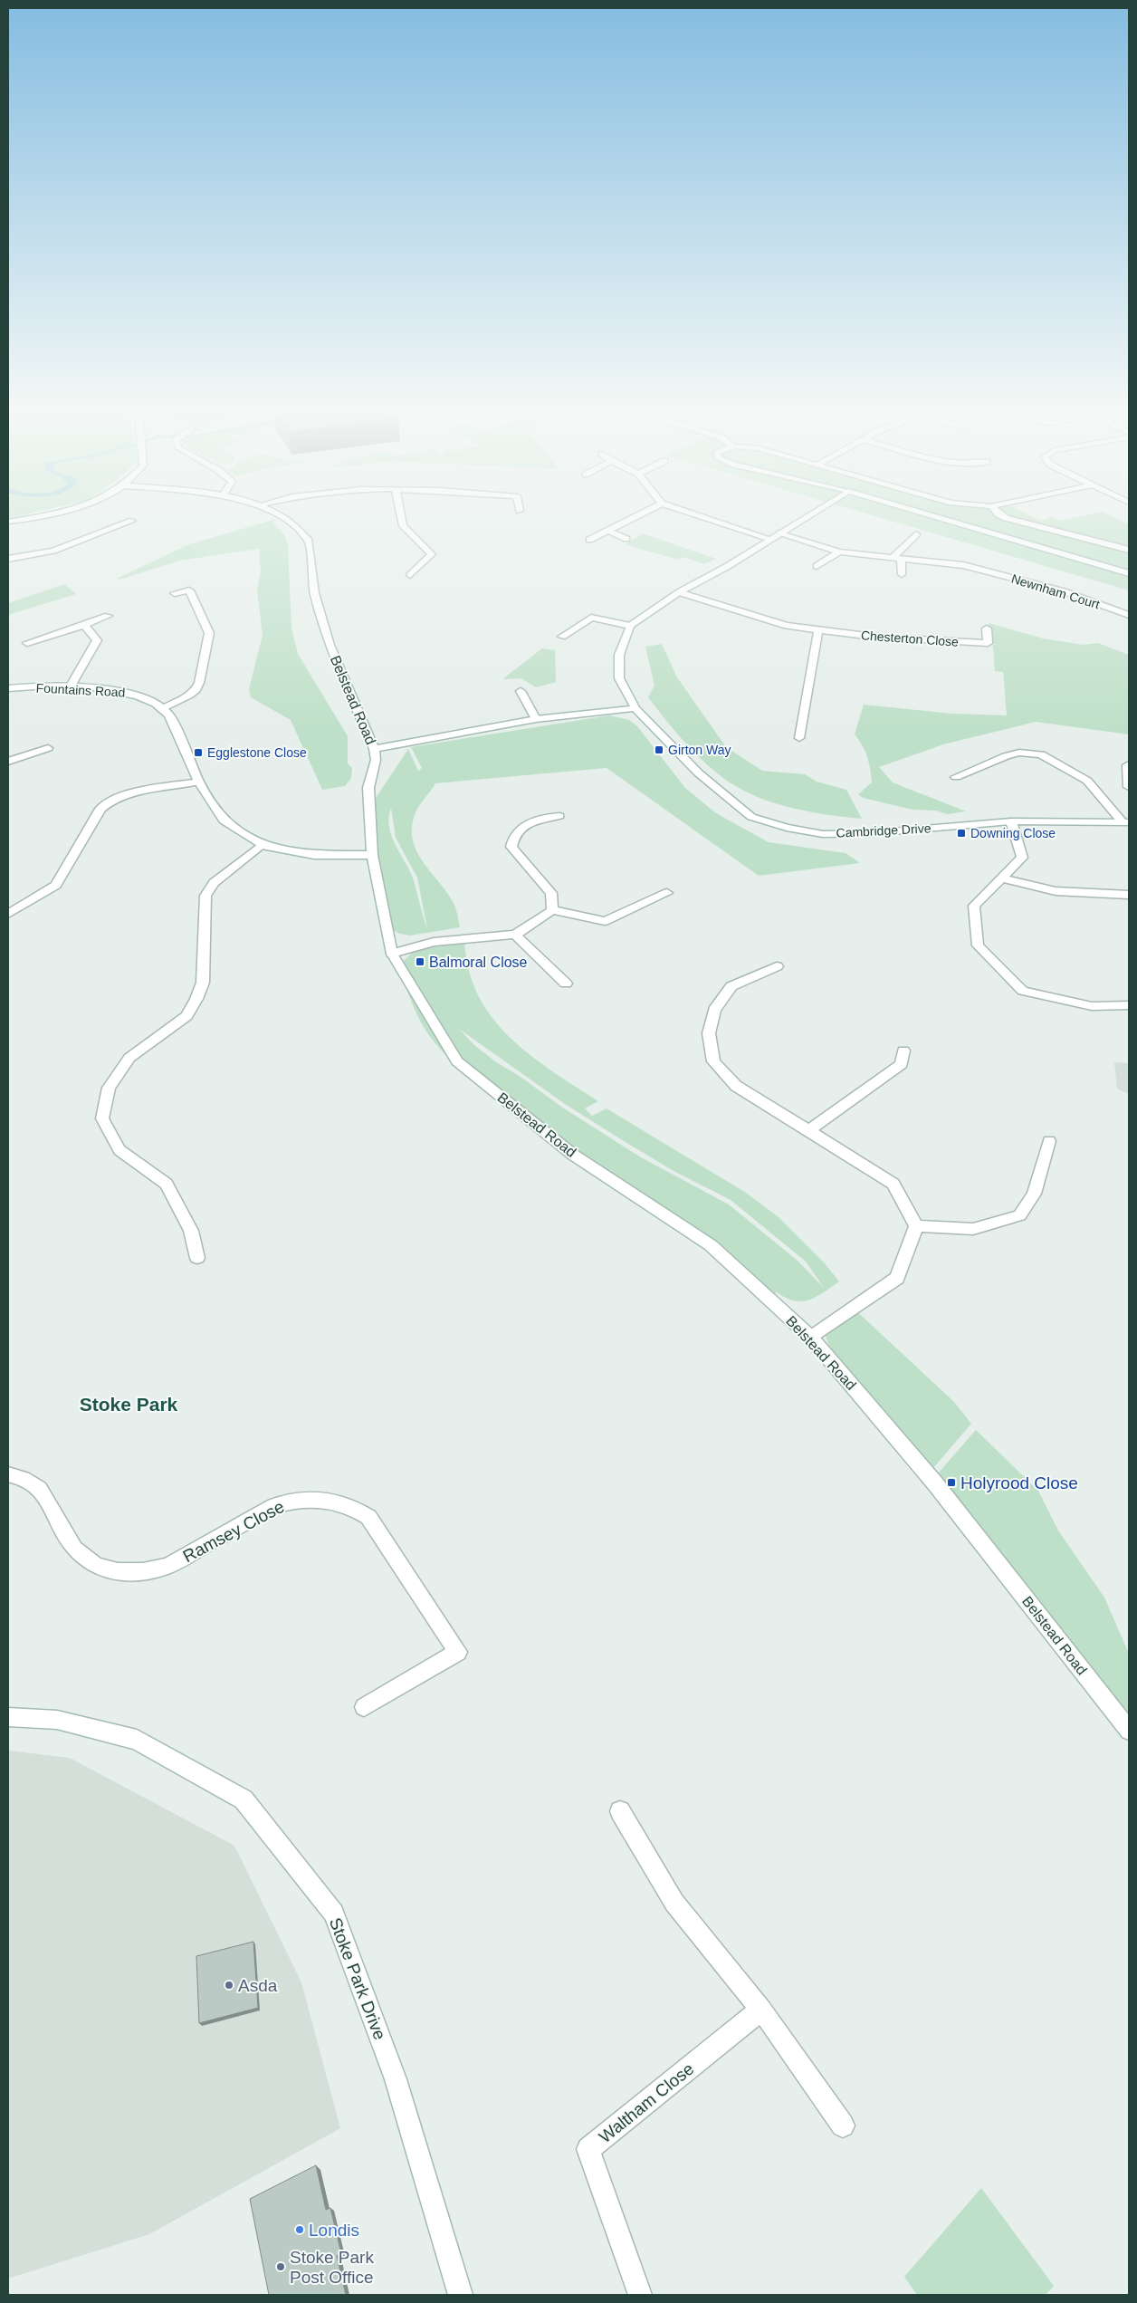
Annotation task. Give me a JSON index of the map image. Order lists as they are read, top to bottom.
{
  "streets": {
    "street": [
      "Newnham Court",
      "Chesterton Close",
      "Fountains Road",
      "Belstead Road",
      "Cambridge Drive",
      "Ramsey Close",
      "Stoke Park Drive",
      "Waltham Close"
    ]
  },
  "districts": ["Stoke Park"],
  "places": {
    "transit": [
      "Girton Way",
      "Egglestone Close",
      "Downing Close",
      "Balmoral Close",
      "Holyrood Close"
    ],
    "other": ["Asda", "Londis", "Stoke Park Post Office"]
  }
}
